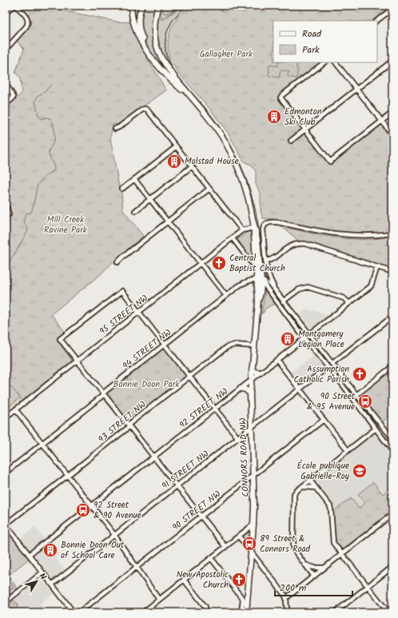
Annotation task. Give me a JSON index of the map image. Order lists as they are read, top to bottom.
{
  "streets": {
    "main road": ["CONNORS ROAD NW"],
    "street": [
      "95 STREET NW",
      "94 STREET NW",
      "92 STREET NW",
      "93 STREET NW",
      "91 STREET NW",
      "90 STREET NW"
    ]
  },
  "crossings": [
    ["95 STREET NW", "CONNORS ROAD NW"],
    ["94 STREET NW", "CONNORS ROAD NW"],
    ["92 STREET NW", "CONNORS ROAD NW"],
    ["93 STREET NW", "CONNORS ROAD NW"],
    ["CONNORS ROAD NW", "91 STREET NW"],
    ["CONNORS ROAD NW", "90 STREET NW"]
  ],
  "parks": ["Gallagher Park", "Mill Creek Ravine Park", "Bonnie Doon Park"],
  "places": {
    "building": [
      "Edmonton Ski Club",
      "Molstad House",
      "Montgomery Legion Place",
      "Bonnie Doon Out of School Care"
    ],
    "church": ["Central Baptist Church", "Assumption Catholic Parish", "New Apostolic Church"],
    "bus stop": ["90 Street & 95 Avenue", "92 Street & 90 Avenue", "89 Street & Connors Road"],
    "school or university": ["École publique Gabrielle-Roy"]
  },
  "legend": ["Road", "Park"],
  "scale_bar": "200 m",
  "north": "top right"
}
